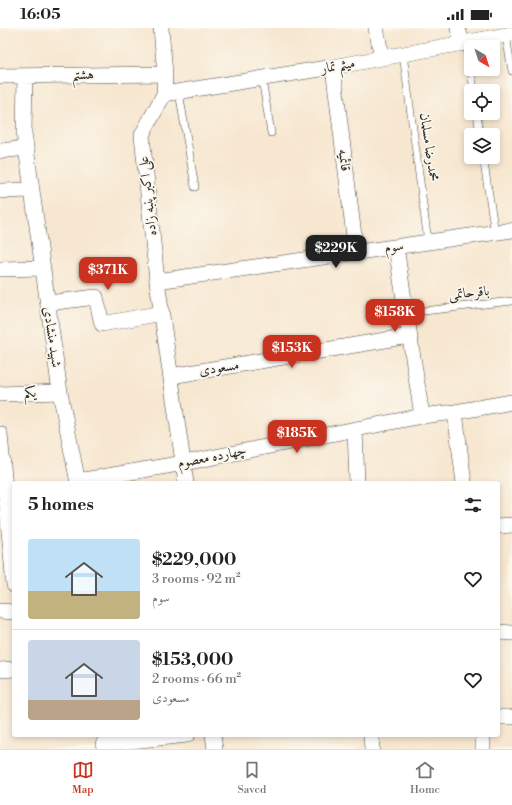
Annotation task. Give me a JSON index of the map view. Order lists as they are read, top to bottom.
{
  "streets": {
    "street": [
      "میثم تمار",
      "هشتم",
      "قائمیه",
      "علی اکبر پنبه زاده",
      "سوم",
      "شهید منشادی",
      "مسعودی",
      "یکم",
      "چهارده معصوم"
    ],
    "lane": ["محمدرضا مسلمان", "باقرحاتمی"]
  },
  "crossings": [
    ["میثم تمار", "محمدرضا مسلمان"],
    ["میثم تمار", "قائمیه"],
    ["میثم تمار", "علی اکبر پنبه زاده"],
    ["هشتم", "علی اکبر پنبه زاده"],
    ["هشتم", "شهید منشادی"],
    ["محمدرضا مسلمان", "سوم"],
    ["قائمیه", "سوم"],
    ["علی اکبر پنبه زاده", "سوم"],
    ["علی اکبر پنبه زاده", "مسعودی"],
    ["علی اکبر پنبه زاده", "چهارده معصوم"],
    ["شهید منشادی", "یکم"]
  ],
  "north": "bottom right",
  "page": {
    "status": "16:05",
    "price": [
      "$229K",
      "$371K",
      "$158K",
      "$153K",
      "$185K"
    ],
    "heading": "5 homes",
    "list": [
      {
        "name": "$229,000",
        "note": "3 rooms · 92 m² · سوم"
      },
      {
        "name": "$153,000",
        "note": "2 rooms · 66 m² · مسعودی"
      }
    ],
    "tabs": ["Map", "Saved", "Home"]
  }
}
